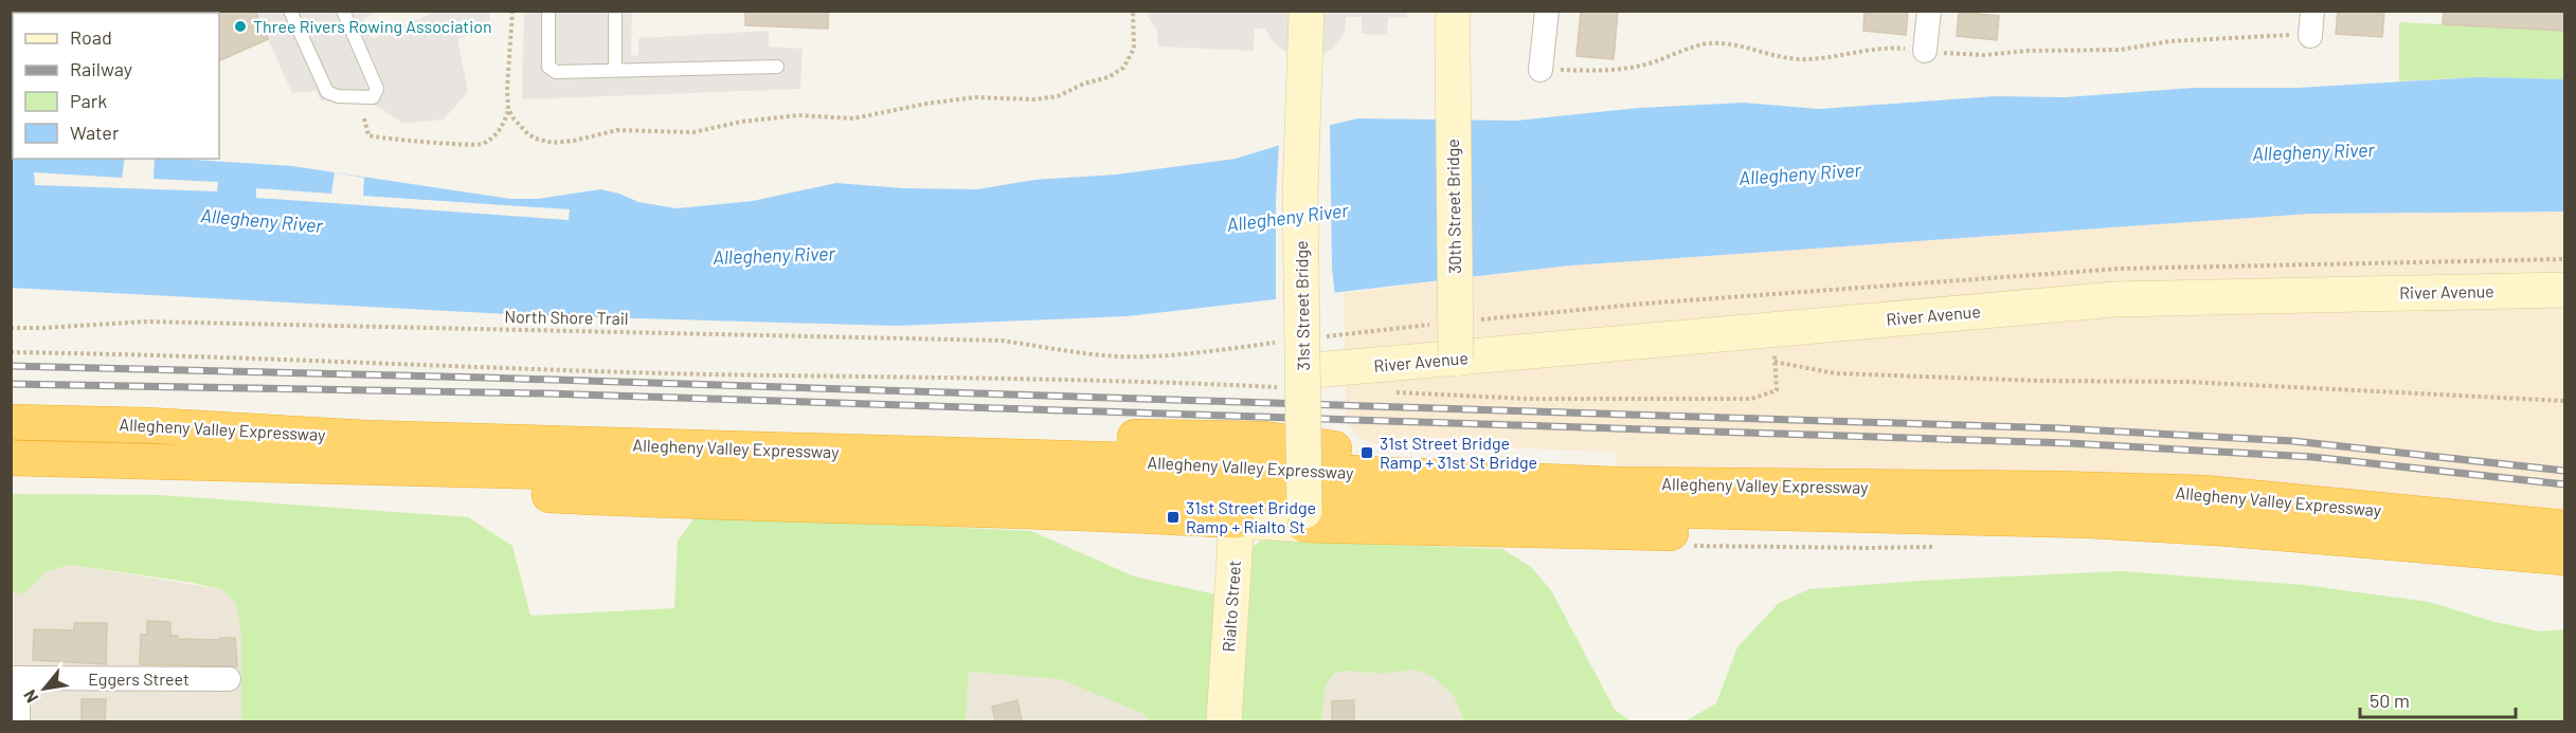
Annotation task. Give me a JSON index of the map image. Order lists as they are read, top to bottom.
{
  "streets": {
    "highway": ["Allegheny Valley Expressway"],
    "street": [
      "30th Street Bridge",
      "River Avenue",
      "31st Street Bridge",
      "Rialto Street",
      "Eggers Street"
    ],
    "path": ["North Shore Trail"]
  },
  "crossings": [
    ["30th Street Bridge", "River Avenue"],
    ["River Avenue", "31st Street Bridge"]
  ],
  "water": ["Allegheny River"],
  "places": {
    "other": ["Three Rivers Rowing Association"],
    "transit": ["31st Street Bridge Ramp + 31st St Bridge", "31st Street Bridge Ramp + Rialto St"]
  },
  "legend": [
    "Road",
    "Railway",
    "Park",
    "Water"
  ],
  "scale_bar": "50 m",
  "north": "bottom left"
}
